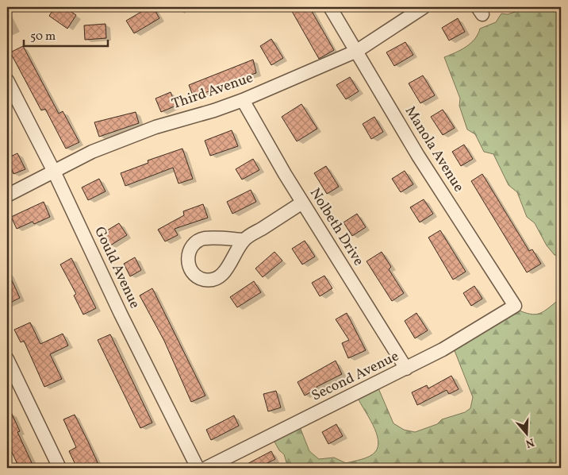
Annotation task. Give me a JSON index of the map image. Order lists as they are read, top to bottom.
{
  "streets": {
    "street": [
      "Third Avenue",
      "Manola Avenue",
      "Nolbeth Drive",
      "Gould Avenue",
      "Second Avenue"
    ]
  },
  "crossings": [
    ["Third Avenue", "Manola Avenue"],
    ["Third Avenue", "Nolbeth Drive"],
    ["Third Avenue", "Gould Avenue"],
    ["Manola Avenue", "Second Avenue"],
    ["Nolbeth Drive", "Second Avenue"]
  ],
  "scale_bar": "50 m",
  "north": "bottom"
}
